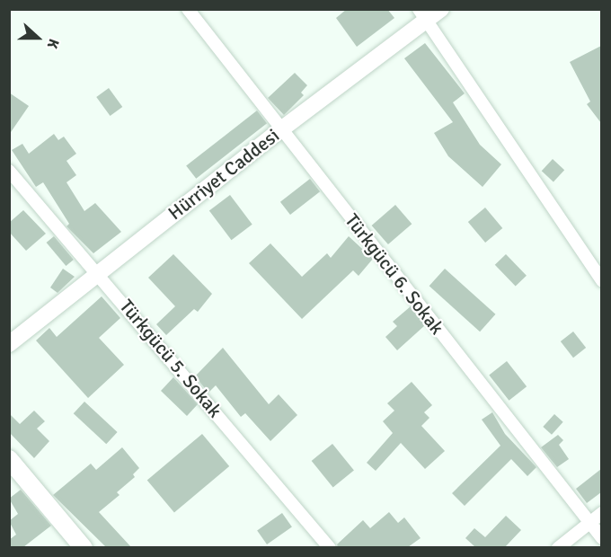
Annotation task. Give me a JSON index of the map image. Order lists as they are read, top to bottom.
{
  "streets": {
    "street": ["Hürriyet Caddesi", "Türkgücü 6. Sokak", "Türkgücü 5. Sokak"]
  },
  "crossings": [
    ["Hürriyet Caddesi", "Türkgücü 6. Sokak"],
    ["Hürriyet Caddesi", "Türkgücü 5. Sokak"]
  ],
  "north": "right"
}
